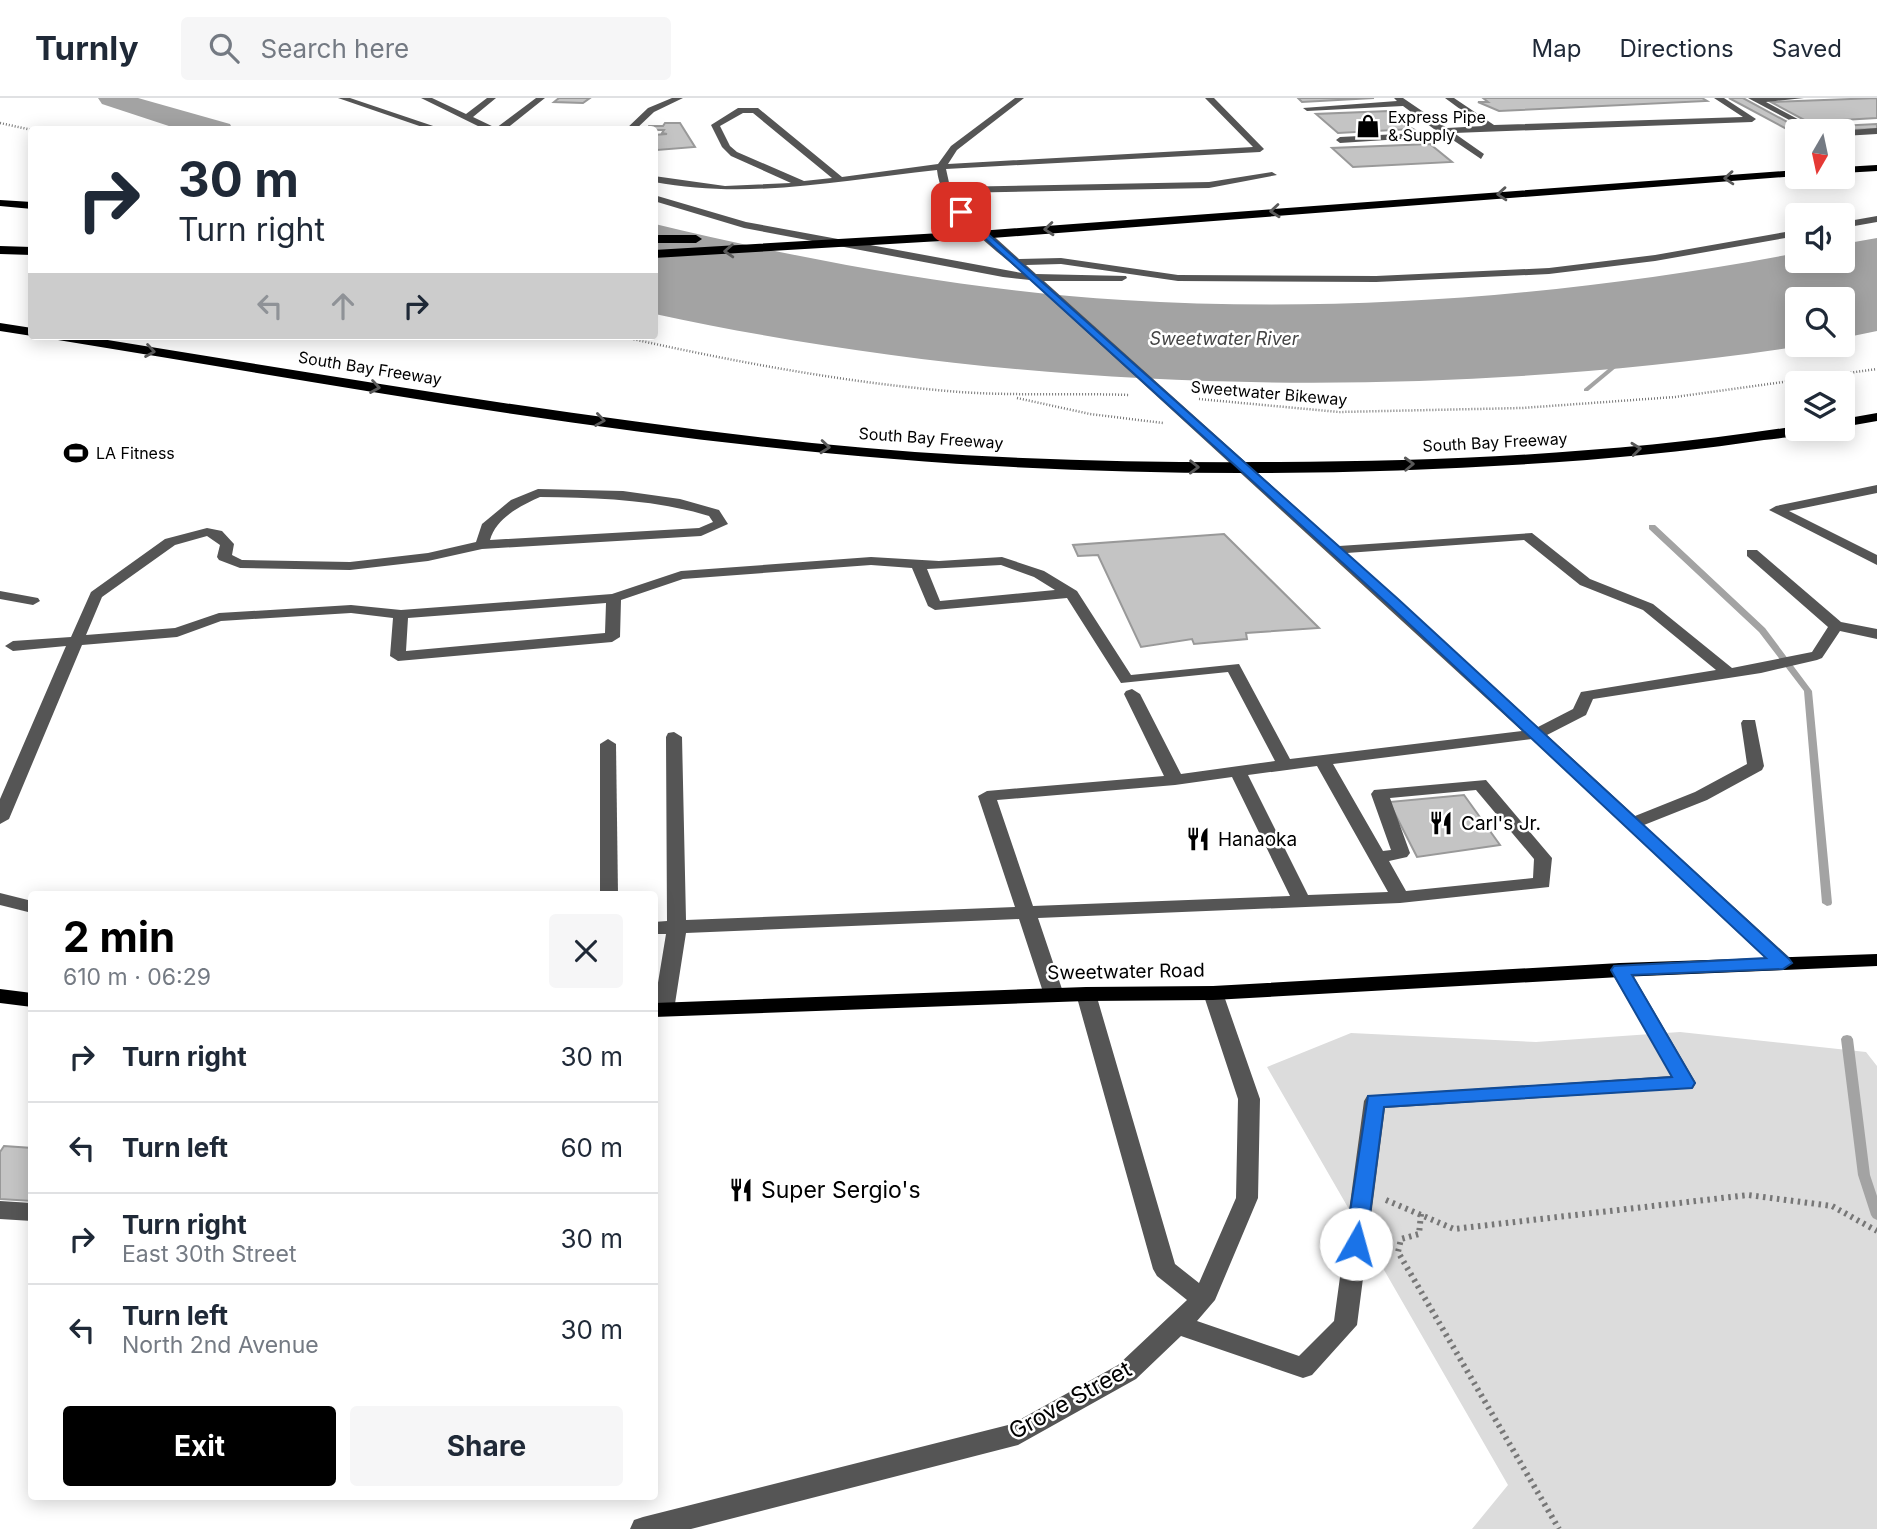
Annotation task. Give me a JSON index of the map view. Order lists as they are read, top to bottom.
{
  "streets": {
    "highway": ["South Bay Freeway"],
    "main road": ["Sweetwater Road"],
    "street": ["Grove Street"],
    "path": ["Sweetwater Bikeway"]
  },
  "crossings": [
    ["Sweetwater Road", "Grove Street"]
  ],
  "one_way": ["South Bay Freeway"],
  "water": ["Sweetwater River"],
  "places": {
    "shop": ["Express Pipe & Supply"],
    "sports": ["LA Fitness"],
    "restaurant": ["Carl's Jr.", "Hanaoka", "Super Sergio's"]
  },
  "north": "bottom",
  "page": {
    "header": "Turnly",
    "search": "Search here",
    "nav": ["Map", "Directions", "Saved"],
    "turn": ["30 m", "Turn right"],
    "heading": ["2 min", "610 m · 06:29"],
    "list": [
      {
        "name": "Turn right",
        "value": "30 m"
      },
      {
        "name": "Turn left",
        "value": "60 m"
      },
      {
        "name": "Turn right",
        "note": "East 30th Street",
        "value": "30 m"
      },
      {
        "name": "Turn left",
        "note": "North 2nd Avenue",
        "value": "30 m"
      }
    ],
    "buttons": ["Exit", "Share"]
  }
}
